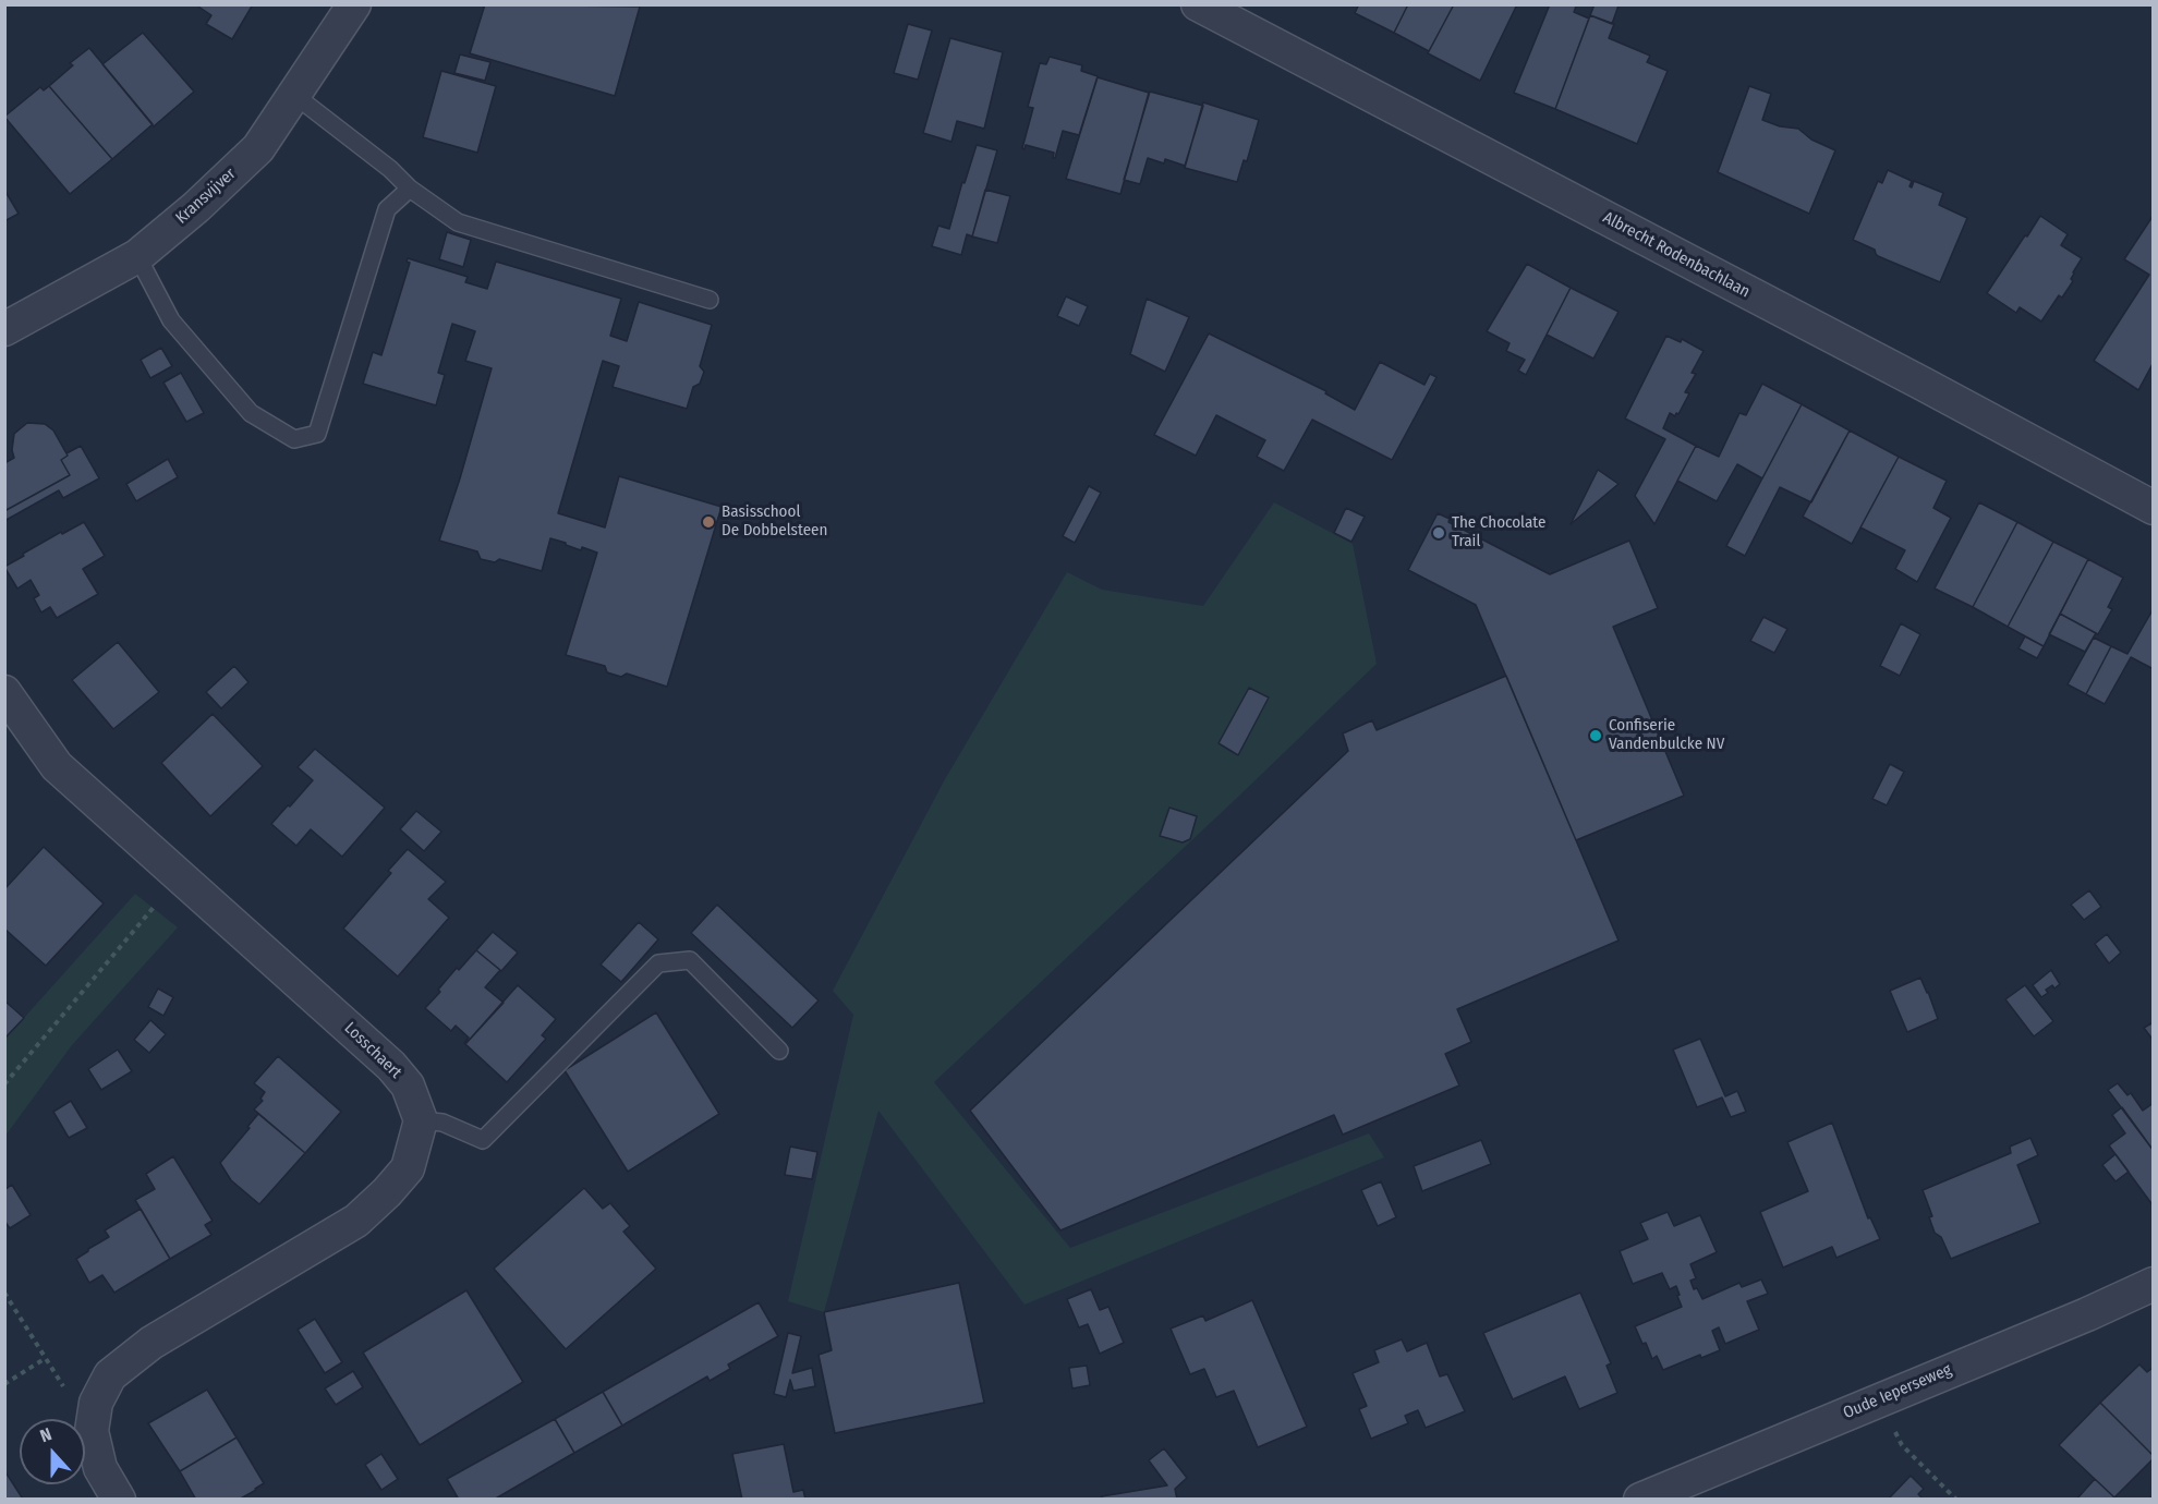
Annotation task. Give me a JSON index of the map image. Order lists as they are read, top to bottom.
{
  "streets": {
    "street": [
      "Kransvijver",
      "Albrecht Rodenbachlaan",
      "Losschaert",
      "Oude Ieperseweg"
    ]
  },
  "places": ["Basisschool De Dobbelsteen", "The Chocolate Trail", "Confiserie Vandenbulcke NV"],
  "north": "top"
}
